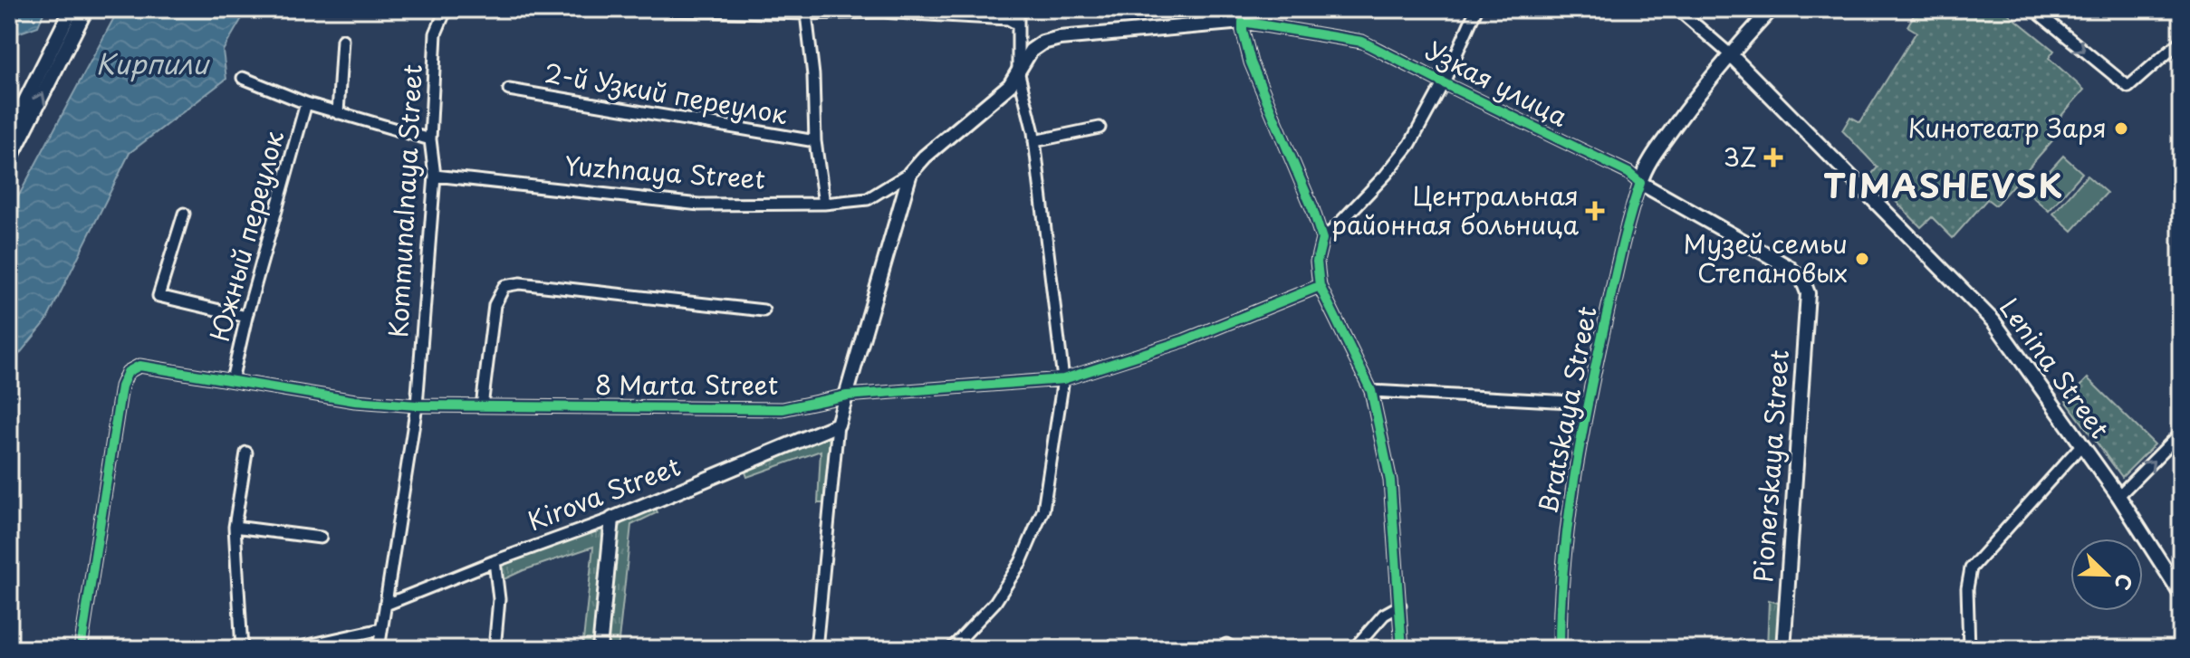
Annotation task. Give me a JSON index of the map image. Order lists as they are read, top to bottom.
{
  "streets": {
    "main road": [
      "Узкая улица",
      "Yuzhnaya Street",
      "Lenina Street",
      "Bratskaya Street",
      "Pionerskaya Street",
      "Kirova Street"
    ],
    "street": [
      "2-й Узкий переулок",
      "Kommunalnaya Street",
      "Южный переулок",
      "8 Marta Street"
    ]
  },
  "crossings": [
    ["Узкая улица", "Yuzhnaya Street"],
    ["Узкая улица", "Bratskaya Street"],
    ["Узкая улица", "Pionerskaya Street"],
    ["Yuzhnaya Street", "Kommunalnaya Street"],
    ["Kommunalnaya Street", "8 Marta Street"],
    ["Kommunalnaya Street", "Kirova Street"],
    ["Южный переулок", "8 Marta Street"],
    ["Lenina Street", "Bratskaya Street"]
  ],
  "districts": ["TIMASHEVSK"],
  "water": ["Кирпили"],
  "places": {
    "other": ["Кинотеатр Заря", "Музей семьи Степановых"],
    "health": ["3Z", "Центральная районная больница"]
  },
  "north": "bottom right"
}
